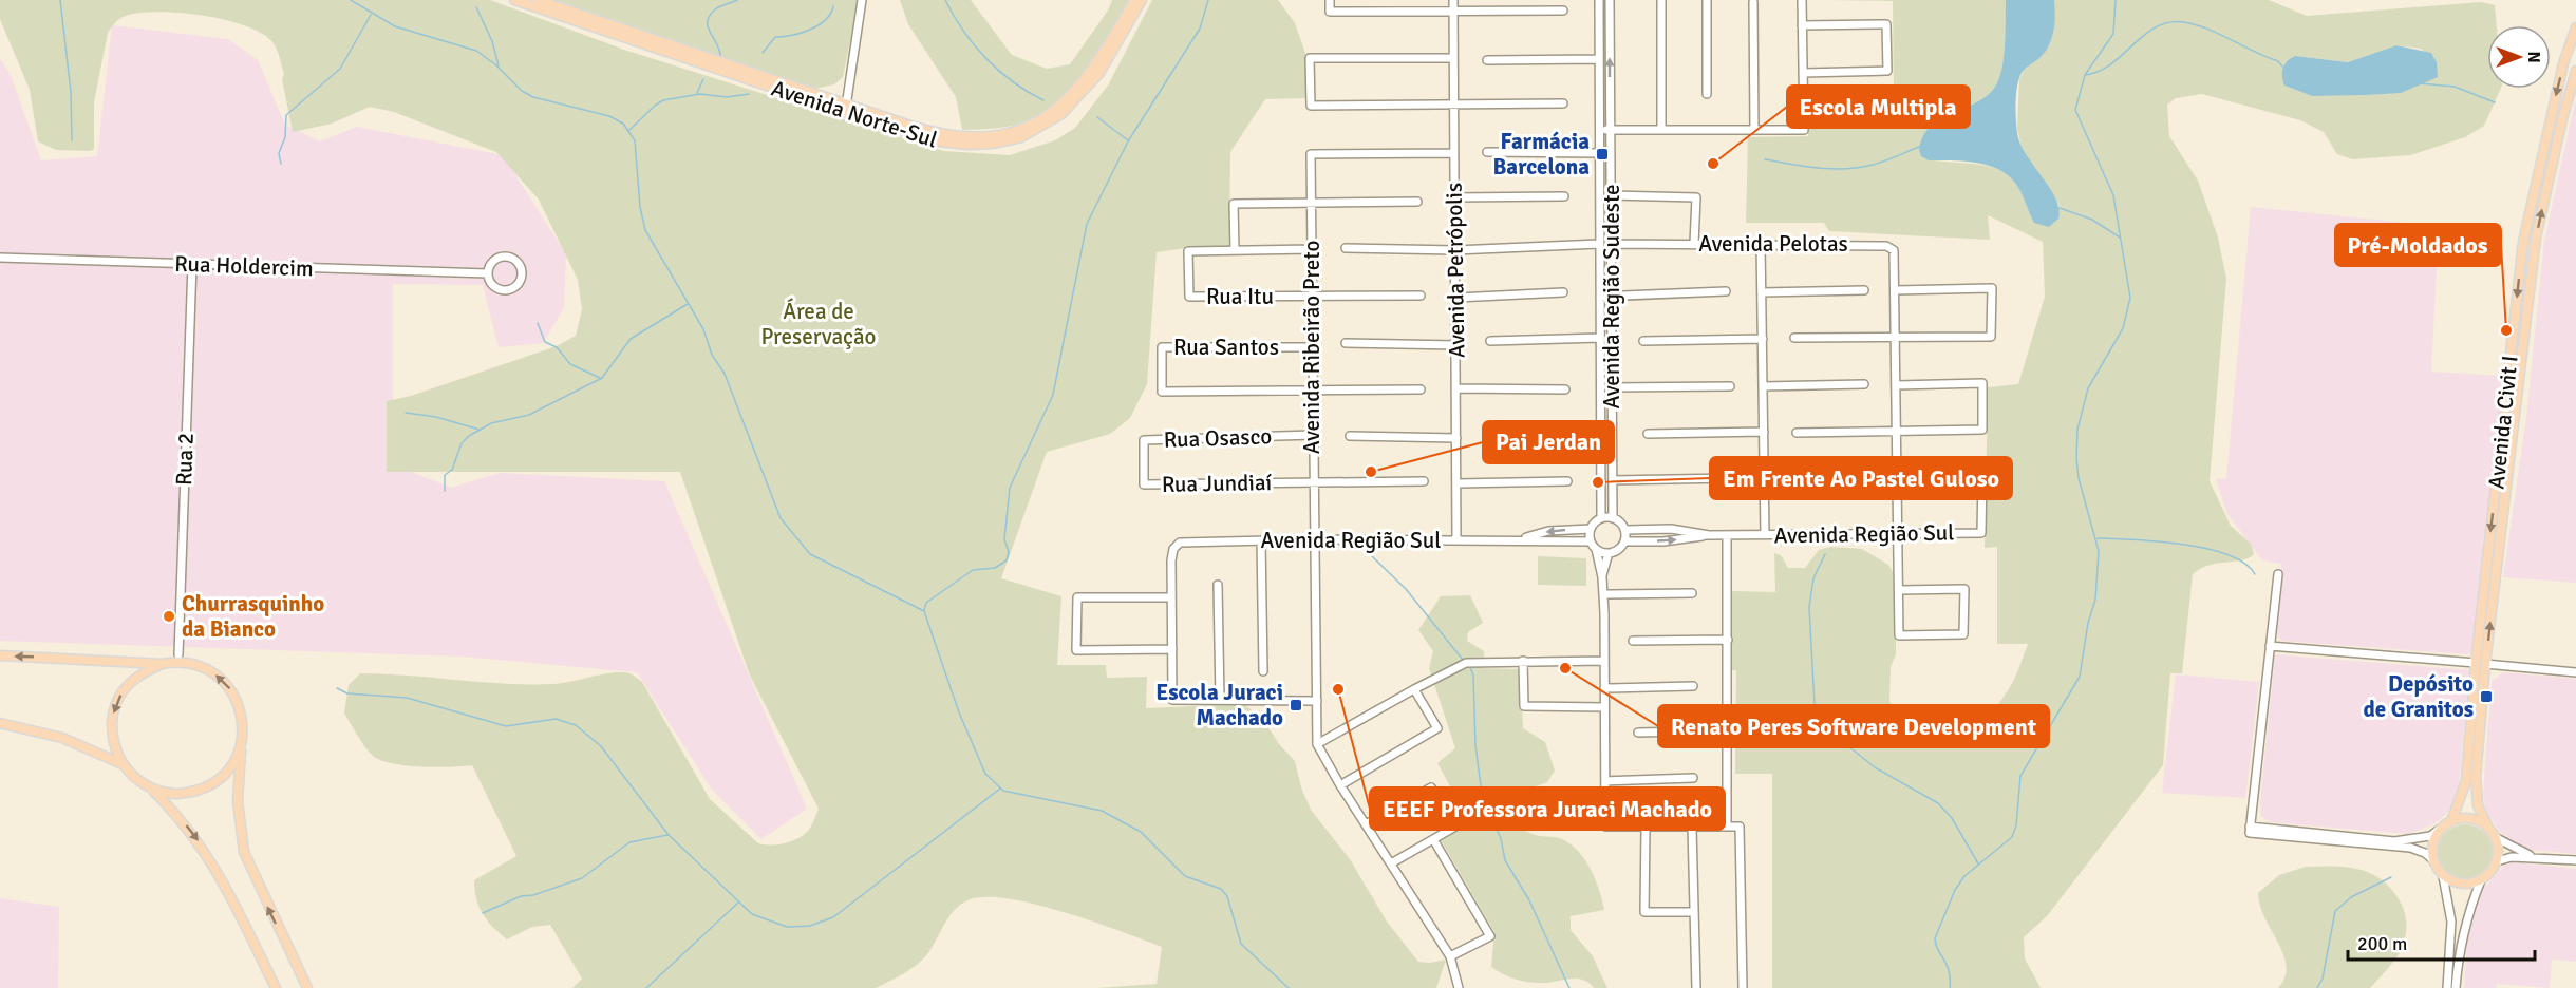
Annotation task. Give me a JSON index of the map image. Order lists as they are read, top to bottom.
{
  "streets": {
    "main road": ["Avenida Norte-Sul", "Avenida Civit I"],
    "street": [
      "Avenida Pelotas",
      "Rua Holdercim",
      "Avenida Petrópolis",
      "Rua Itu",
      "Avenida Região Sudeste",
      "Rua Santos",
      "Avenida Ribeirão Preto",
      "Rua Osasco",
      "Rua 2",
      "Rua Jundiaí",
      "Avenida Região Sul"
    ]
  },
  "crossings": [
    ["Avenida Pelotas", "Avenida Região Sudeste"],
    ["Avenida Pelotas", "Avenida Região Sul"],
    ["Rua Holdercim", "Rua 2"],
    ["Avenida Petrópolis", "Avenida Ribeirão Preto"],
    ["Avenida Petrópolis", "Avenida Região Sul"],
    ["Rua Itu", "Avenida Ribeirão Preto"],
    ["Avenida Região Sudeste", "Avenida Região Sul"],
    ["Rua Santos", "Avenida Ribeirão Preto"],
    ["Avenida Ribeirão Preto", "Rua Osasco"],
    ["Avenida Ribeirão Preto", "Rua Jundiaí"],
    ["Avenida Ribeirão Preto", "Avenida Região Sul"],
    ["Rua Osasco", "Rua Jundiaí"]
  ],
  "parks": ["Área de Preservação"],
  "places": {
    "transit": ["Farmácia Barcelona", "Depósito de Granitos", "Escola Juraci Machado"],
    "other": [
      "Escola Multipla",
      "Pré-Moldados",
      "Pai Jerdan",
      "Em Frente Ao Pastel Guloso",
      "Churrasquinho da Bianco",
      "Renato Peres Software Development",
      "EEEF Professora Juraci Machado"
    ]
  },
  "scale_bar": "200 m",
  "north": "right"
}
